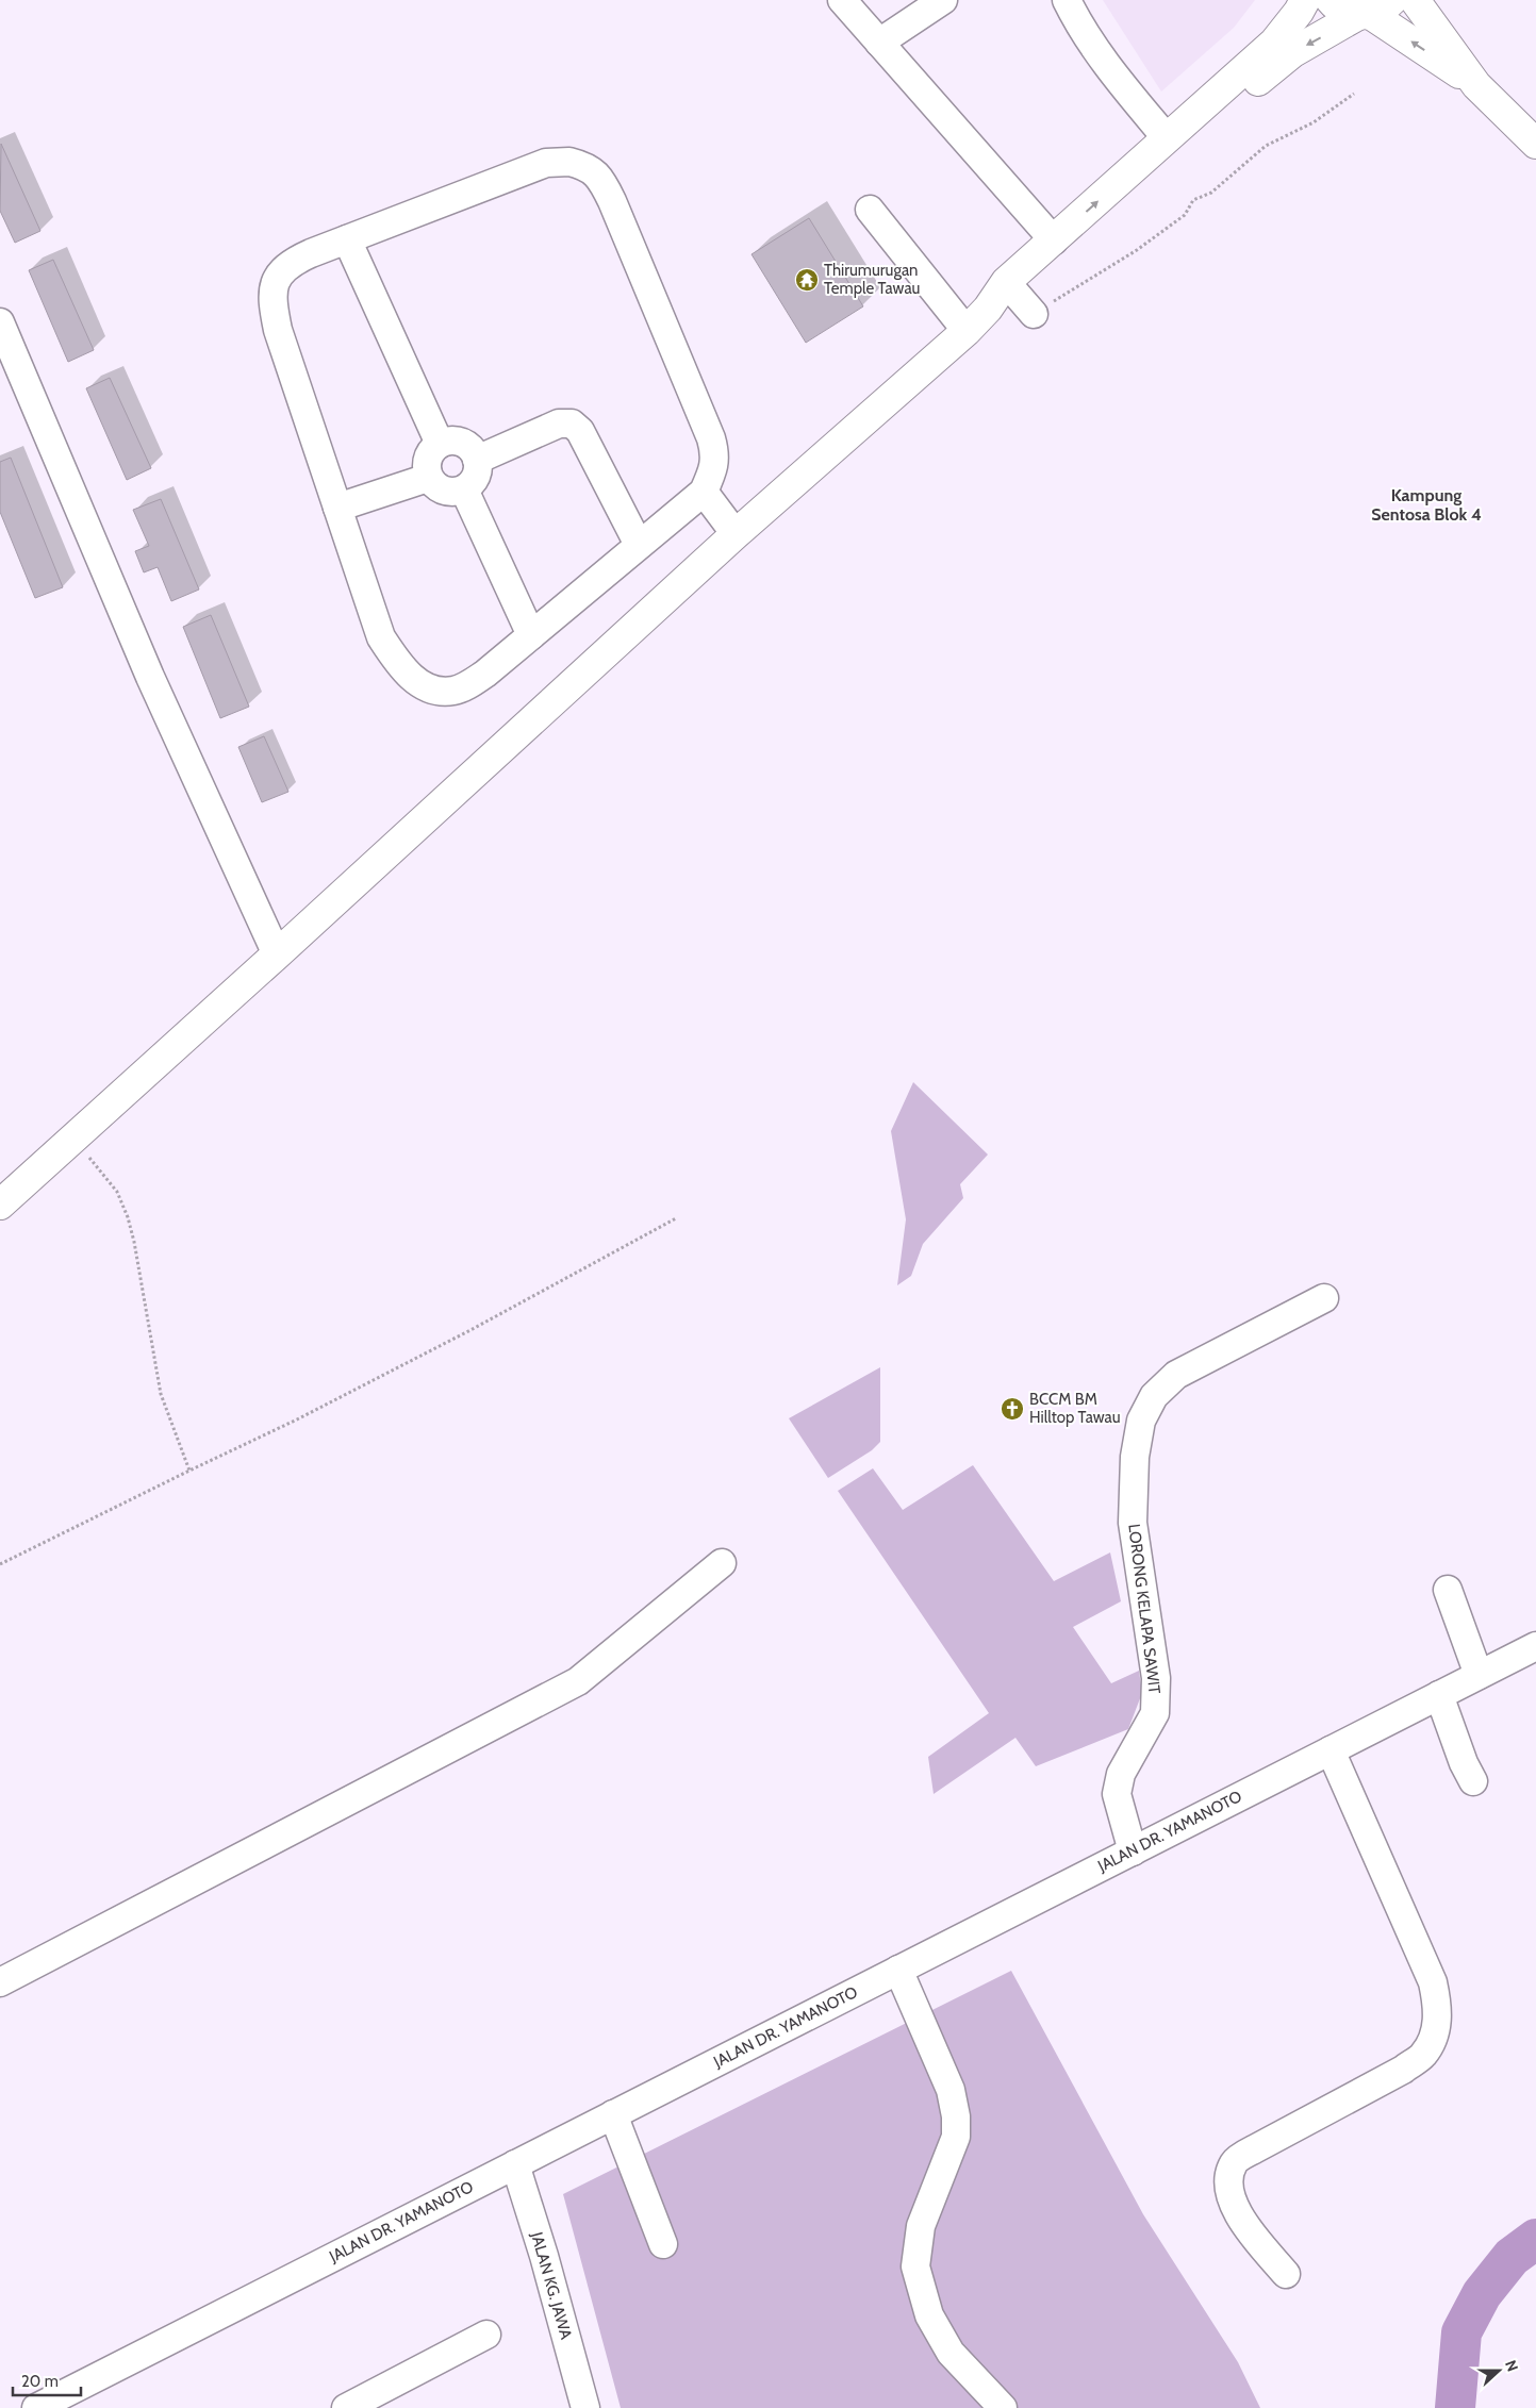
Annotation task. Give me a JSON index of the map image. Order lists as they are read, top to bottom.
{
  "streets": {
    "street": ["LORONG KELAPA SAWIT", "JALAN DR. YAMANOTO", "JALAN KG. JAWA"]
  },
  "crossings": [
    ["LORONG KELAPA SAWIT", "JALAN DR. YAMANOTO"],
    ["JALAN DR. YAMANOTO", "JALAN KG. JAWA"]
  ],
  "districts": ["Kampung Sentosa Blok 4"],
  "places": {
    "temple": ["Thirumurugan Temple Tawau"],
    "church": ["BCCM BM Hilltop Tawau"]
  },
  "scale_bar": "20 m",
  "north": "right"
}
